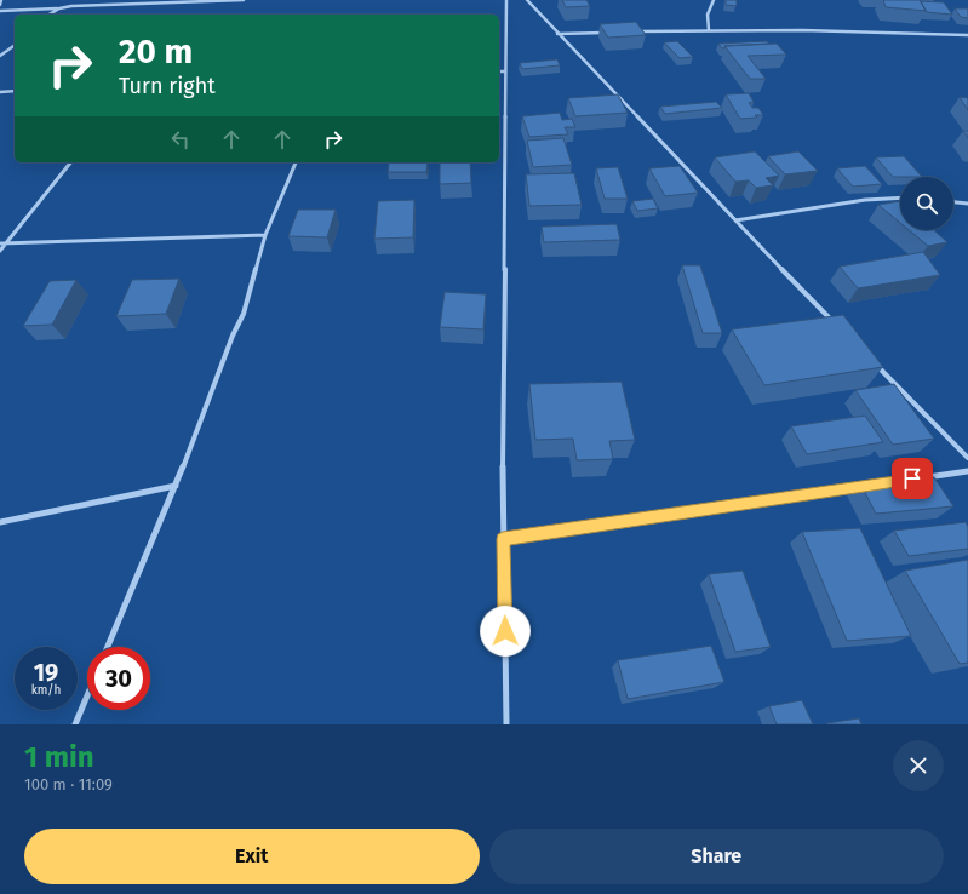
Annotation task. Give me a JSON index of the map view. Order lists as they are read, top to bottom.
{
  "page": {
    "turn": ["20 m", "Turn right"],
    "speed": "19 km/h",
    "limit": "30",
    "heading": ["1 min", "100 m · 11:09"],
    "buttons": ["Exit", "Share"]
  }
}
